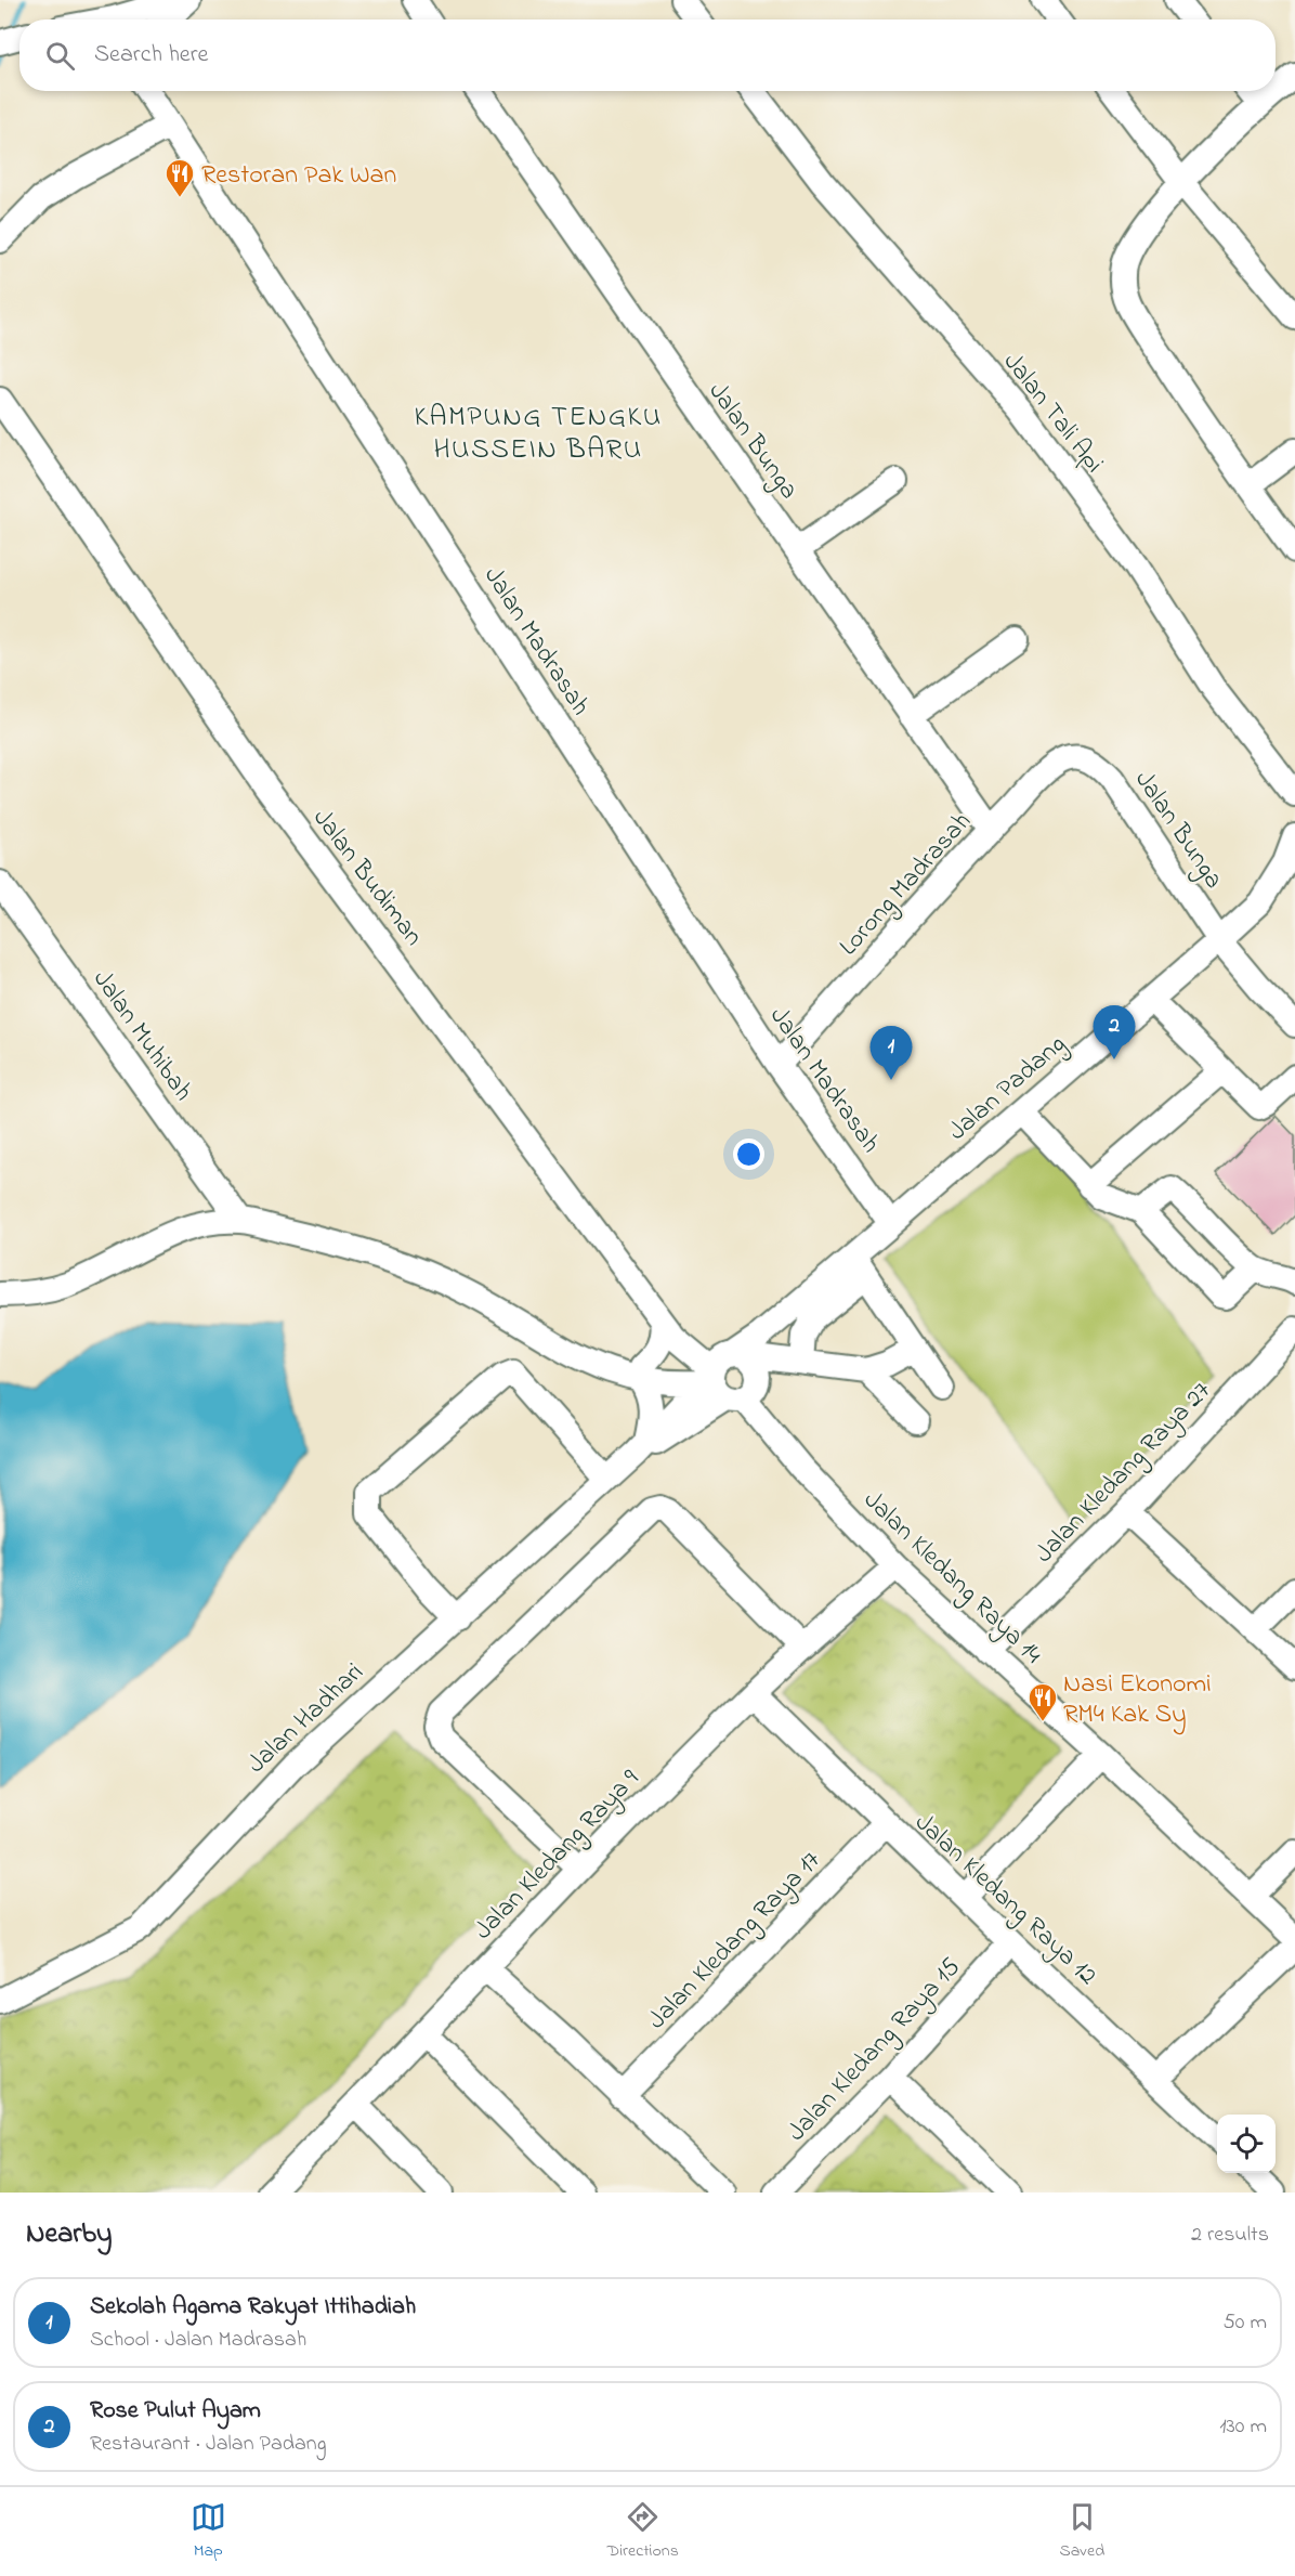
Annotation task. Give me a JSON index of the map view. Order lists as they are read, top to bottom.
{
  "streets": {
    "street": [
      "Jalan Tali Api",
      "Jalan Bunga",
      "Jalan Madrasah",
      "Jalan Budiman",
      "Lorong Madrasah",
      "Jalan Muhibah",
      "Jalan Padang",
      "Jalan Kledang Raya 27",
      "Jalan Kledang Raya 14",
      "Jalan Hadhari",
      "Jalan Kledang Raya 9",
      "Jalan Kledang Raya 12",
      "Jalan Kledang Raya 17",
      "Jalan Kledang Raya 15"
    ]
  },
  "crossings": [
    ["Jalan Bunga", "Lorong Madrasah"],
    ["Jalan Bunga", "Jalan Padang"],
    ["Jalan Madrasah", "Lorong Madrasah"],
    ["Jalan Madrasah", "Jalan Padang"],
    ["Jalan Budiman", "Jalan Padang"],
    ["Jalan Budiman", "Jalan Kledang Raya 14"],
    ["Jalan Budiman", "Jalan Hadhari"],
    ["Jalan Padang", "Jalan Kledang Raya 14"],
    ["Jalan Padang", "Jalan Hadhari"],
    ["Jalan Kledang Raya 27", "Jalan Kledang Raya 14"],
    ["Jalan Kledang Raya 14", "Jalan Hadhari"],
    ["Jalan Kledang Raya 14", "Jalan Kledang Raya 9"],
    ["Jalan Kledang Raya 9", "Jalan Kledang Raya 12"],
    ["Jalan Kledang Raya 12", "Jalan Kledang Raya 17"],
    ["Jalan Kledang Raya 12", "Jalan Kledang Raya 15"]
  ],
  "districts": ["KAMPUNG TENGKU HUSSEIN BARU"],
  "places": {
    "restaurant": ["Restoran Pak Wan", "Nasi Ekonomi RM4 Kak Sy"]
  },
  "page": {
    "search": "Search here",
    "pins": ["2", "1"],
    "heading": ["Nearby", "2 results"],
    "list": [
      {
        "mark": "1",
        "name": "Sekolah Agama Rakyat Ittihadiah",
        "note": "School · Jalan Madrasah",
        "value": "50 m"
      },
      {
        "mark": "2",
        "name": "Rose Pulut Ayam",
        "note": "Restaurant · Jalan Padang",
        "value": "130 m"
      }
    ],
    "nav": ["Map", "Directions", "Saved"]
  }
}
